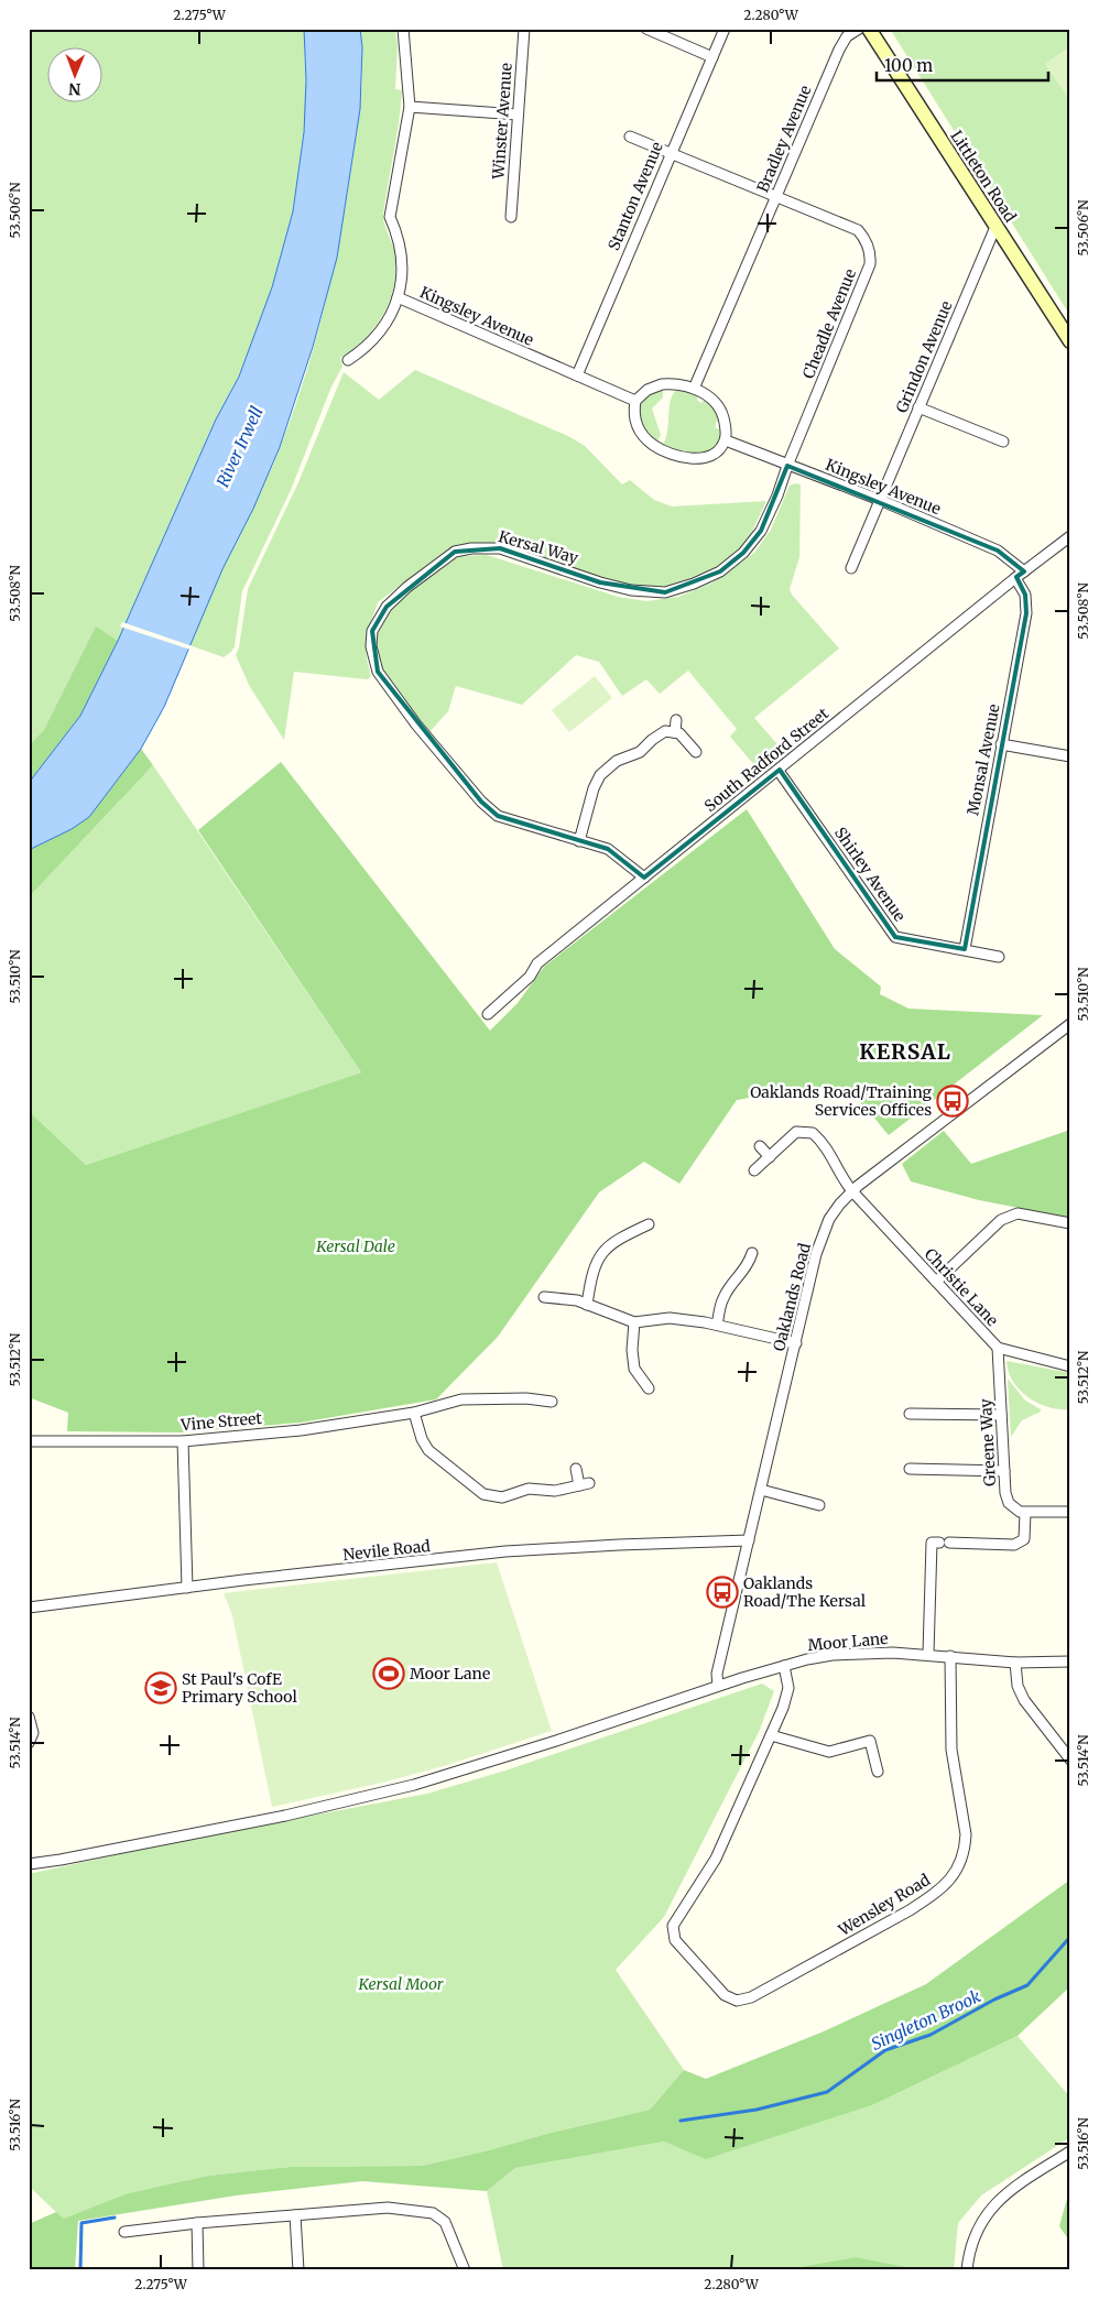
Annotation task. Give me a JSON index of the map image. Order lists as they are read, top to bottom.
{
  "streets": {
    "street": [
      "Winster Avenue",
      "Bradley Avenue",
      "Littleton Road",
      "Stanton Avenue",
      "Kingsley Avenue",
      "Cheadle Avenue",
      "Grindon Avenue",
      "Kersal Way",
      "South Radford Street",
      "Monsal Avenue",
      "Shirley Avenue",
      "Christie Lane",
      "Oaklands Road",
      "Vine Street",
      "Greene Way",
      "Nevile Road",
      "Moor Lane",
      "Wensley Road"
    ]
  },
  "crossings": [
    ["Bradley Avenue", "Kingsley Avenue"],
    ["Bradley Avenue", "Cheadle Avenue"],
    ["Littleton Road", "Grindon Avenue"],
    ["Stanton Avenue", "Kingsley Avenue"],
    ["Stanton Avenue", "Cheadle Avenue"],
    ["Kingsley Avenue", "Cheadle Avenue"],
    ["Kingsley Avenue", "Grindon Avenue"],
    ["Kingsley Avenue", "Kersal Way"],
    ["Kingsley Avenue", "South Radford Street"],
    ["Cheadle Avenue", "Kersal Way"],
    ["Kersal Way", "South Radford Street"],
    ["South Radford Street", "Monsal Avenue"],
    ["South Radford Street", "Shirley Avenue"],
    ["Monsal Avenue", "Shirley Avenue"],
    ["Christie Lane", "Oaklands Road"],
    ["Christie Lane", "Greene Way"],
    ["Oaklands Road", "Nevile Road"],
    ["Oaklands Road", "Moor Lane"],
    ["Moor Lane", "Wensley Road"]
  ],
  "districts": ["KERSAL"],
  "water": ["River Irwell", "Singleton Brook"],
  "parks": ["Kersal Dale", "Kersal Moor"],
  "places": {
    "bus stop": ["Oaklands Road/Training Services Offices", "Oaklands Road/The Kersal"],
    "sports": ["Moor Lane"],
    "school or university": ["St Paul's CofE Primary School"]
  },
  "scale_bar": "100 m",
  "north": "bottom",
  "coordinates": [
    "2.275°W",
    "2.280°W",
    "53.506°N",
    "53.508°N",
    "53.510°N",
    "53.512°N",
    "53.514°N",
    "53.516°N"
  ]
}
